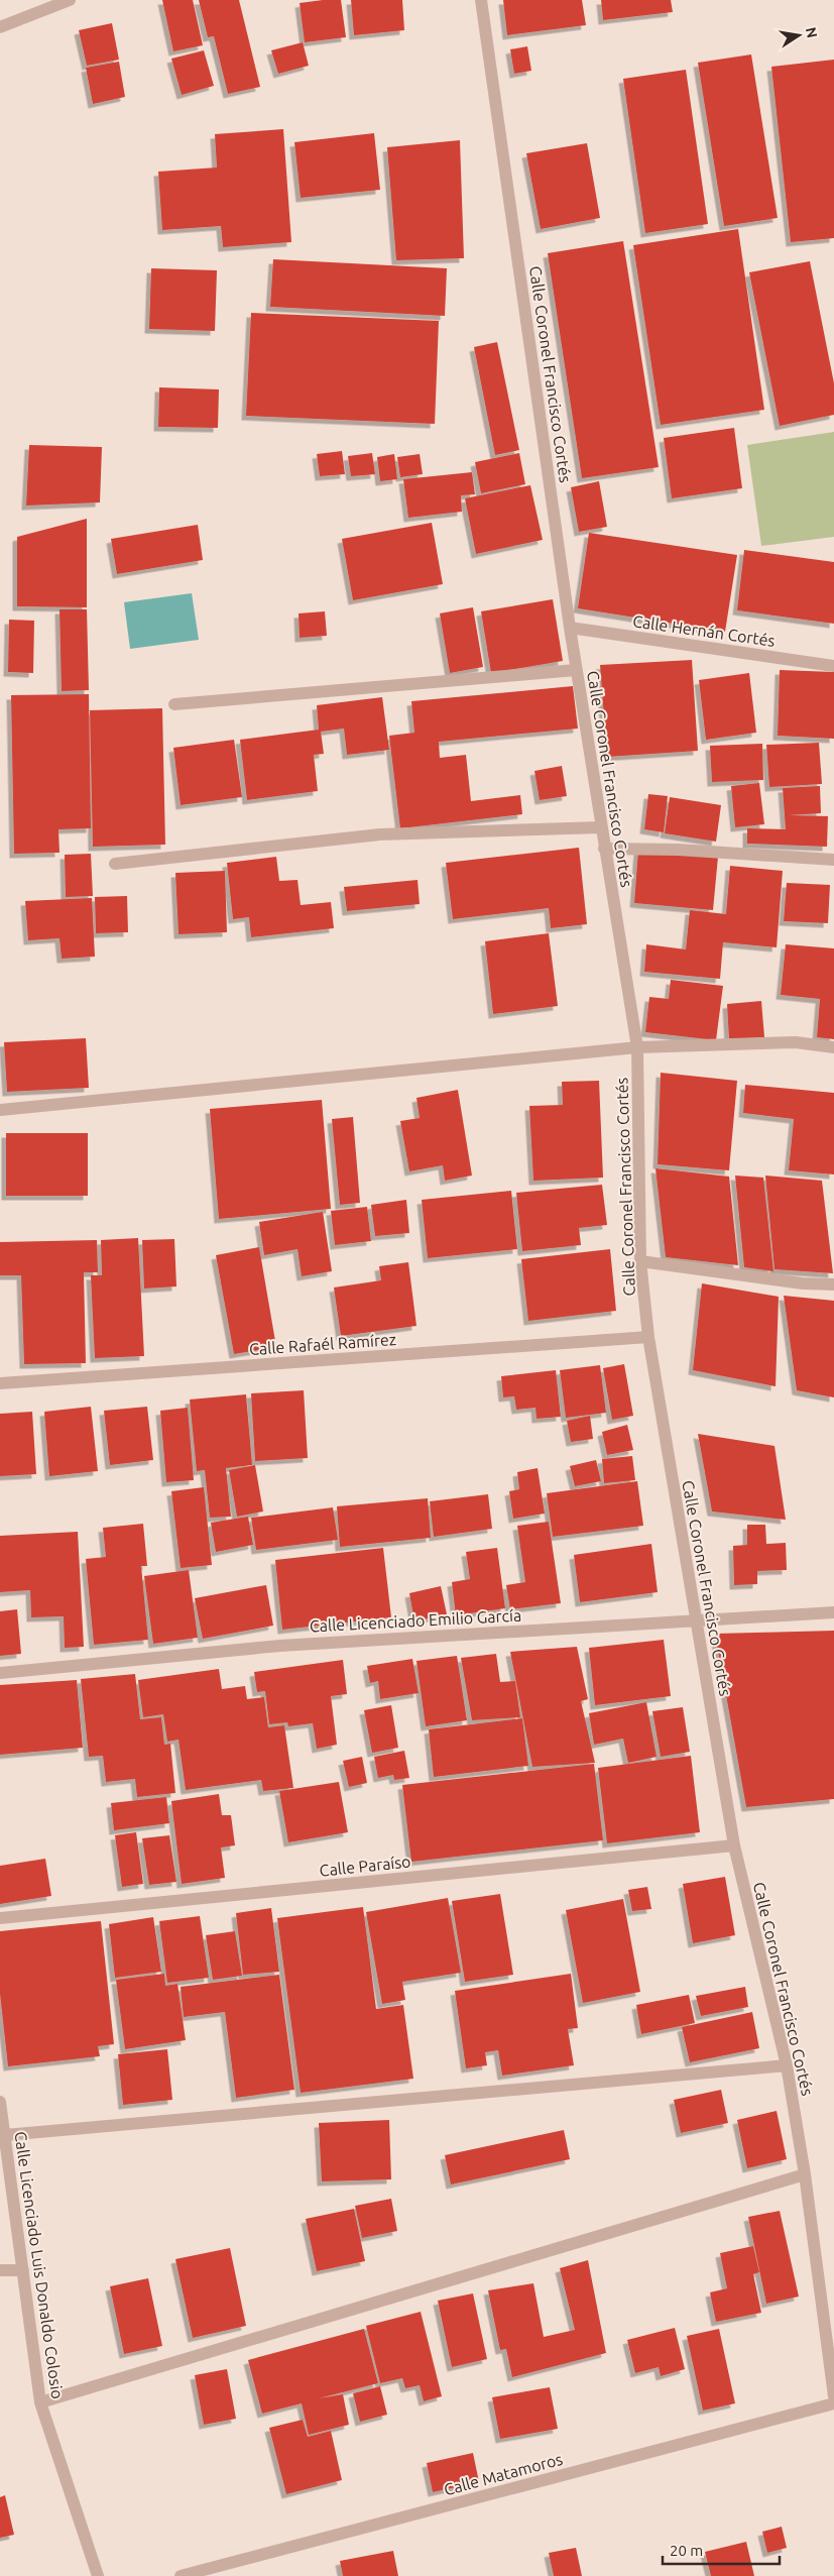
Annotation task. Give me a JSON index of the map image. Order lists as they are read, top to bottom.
{
  "streets": {
    "street": [
      "Calle Coronel Francisco Cortés",
      "Calle Hernán Cortés",
      "Calle Rafaél Ramírez",
      "Calle Licenciado Emilio García",
      "Calle Paraíso",
      "Calle Licenciado Luis Donaldo Colosio",
      "Calle Matamoros"
    ]
  },
  "crossings": [
    ["Calle Coronel Francisco Cortés", "Calle Hernán Cortés"],
    ["Calle Coronel Francisco Cortés", "Calle Rafaél Ramírez"],
    ["Calle Coronel Francisco Cortés", "Calle Licenciado Emilio García"],
    ["Calle Coronel Francisco Cortés", "Calle Paraíso"]
  ],
  "scale_bar": "20 m",
  "north": "right"
}
